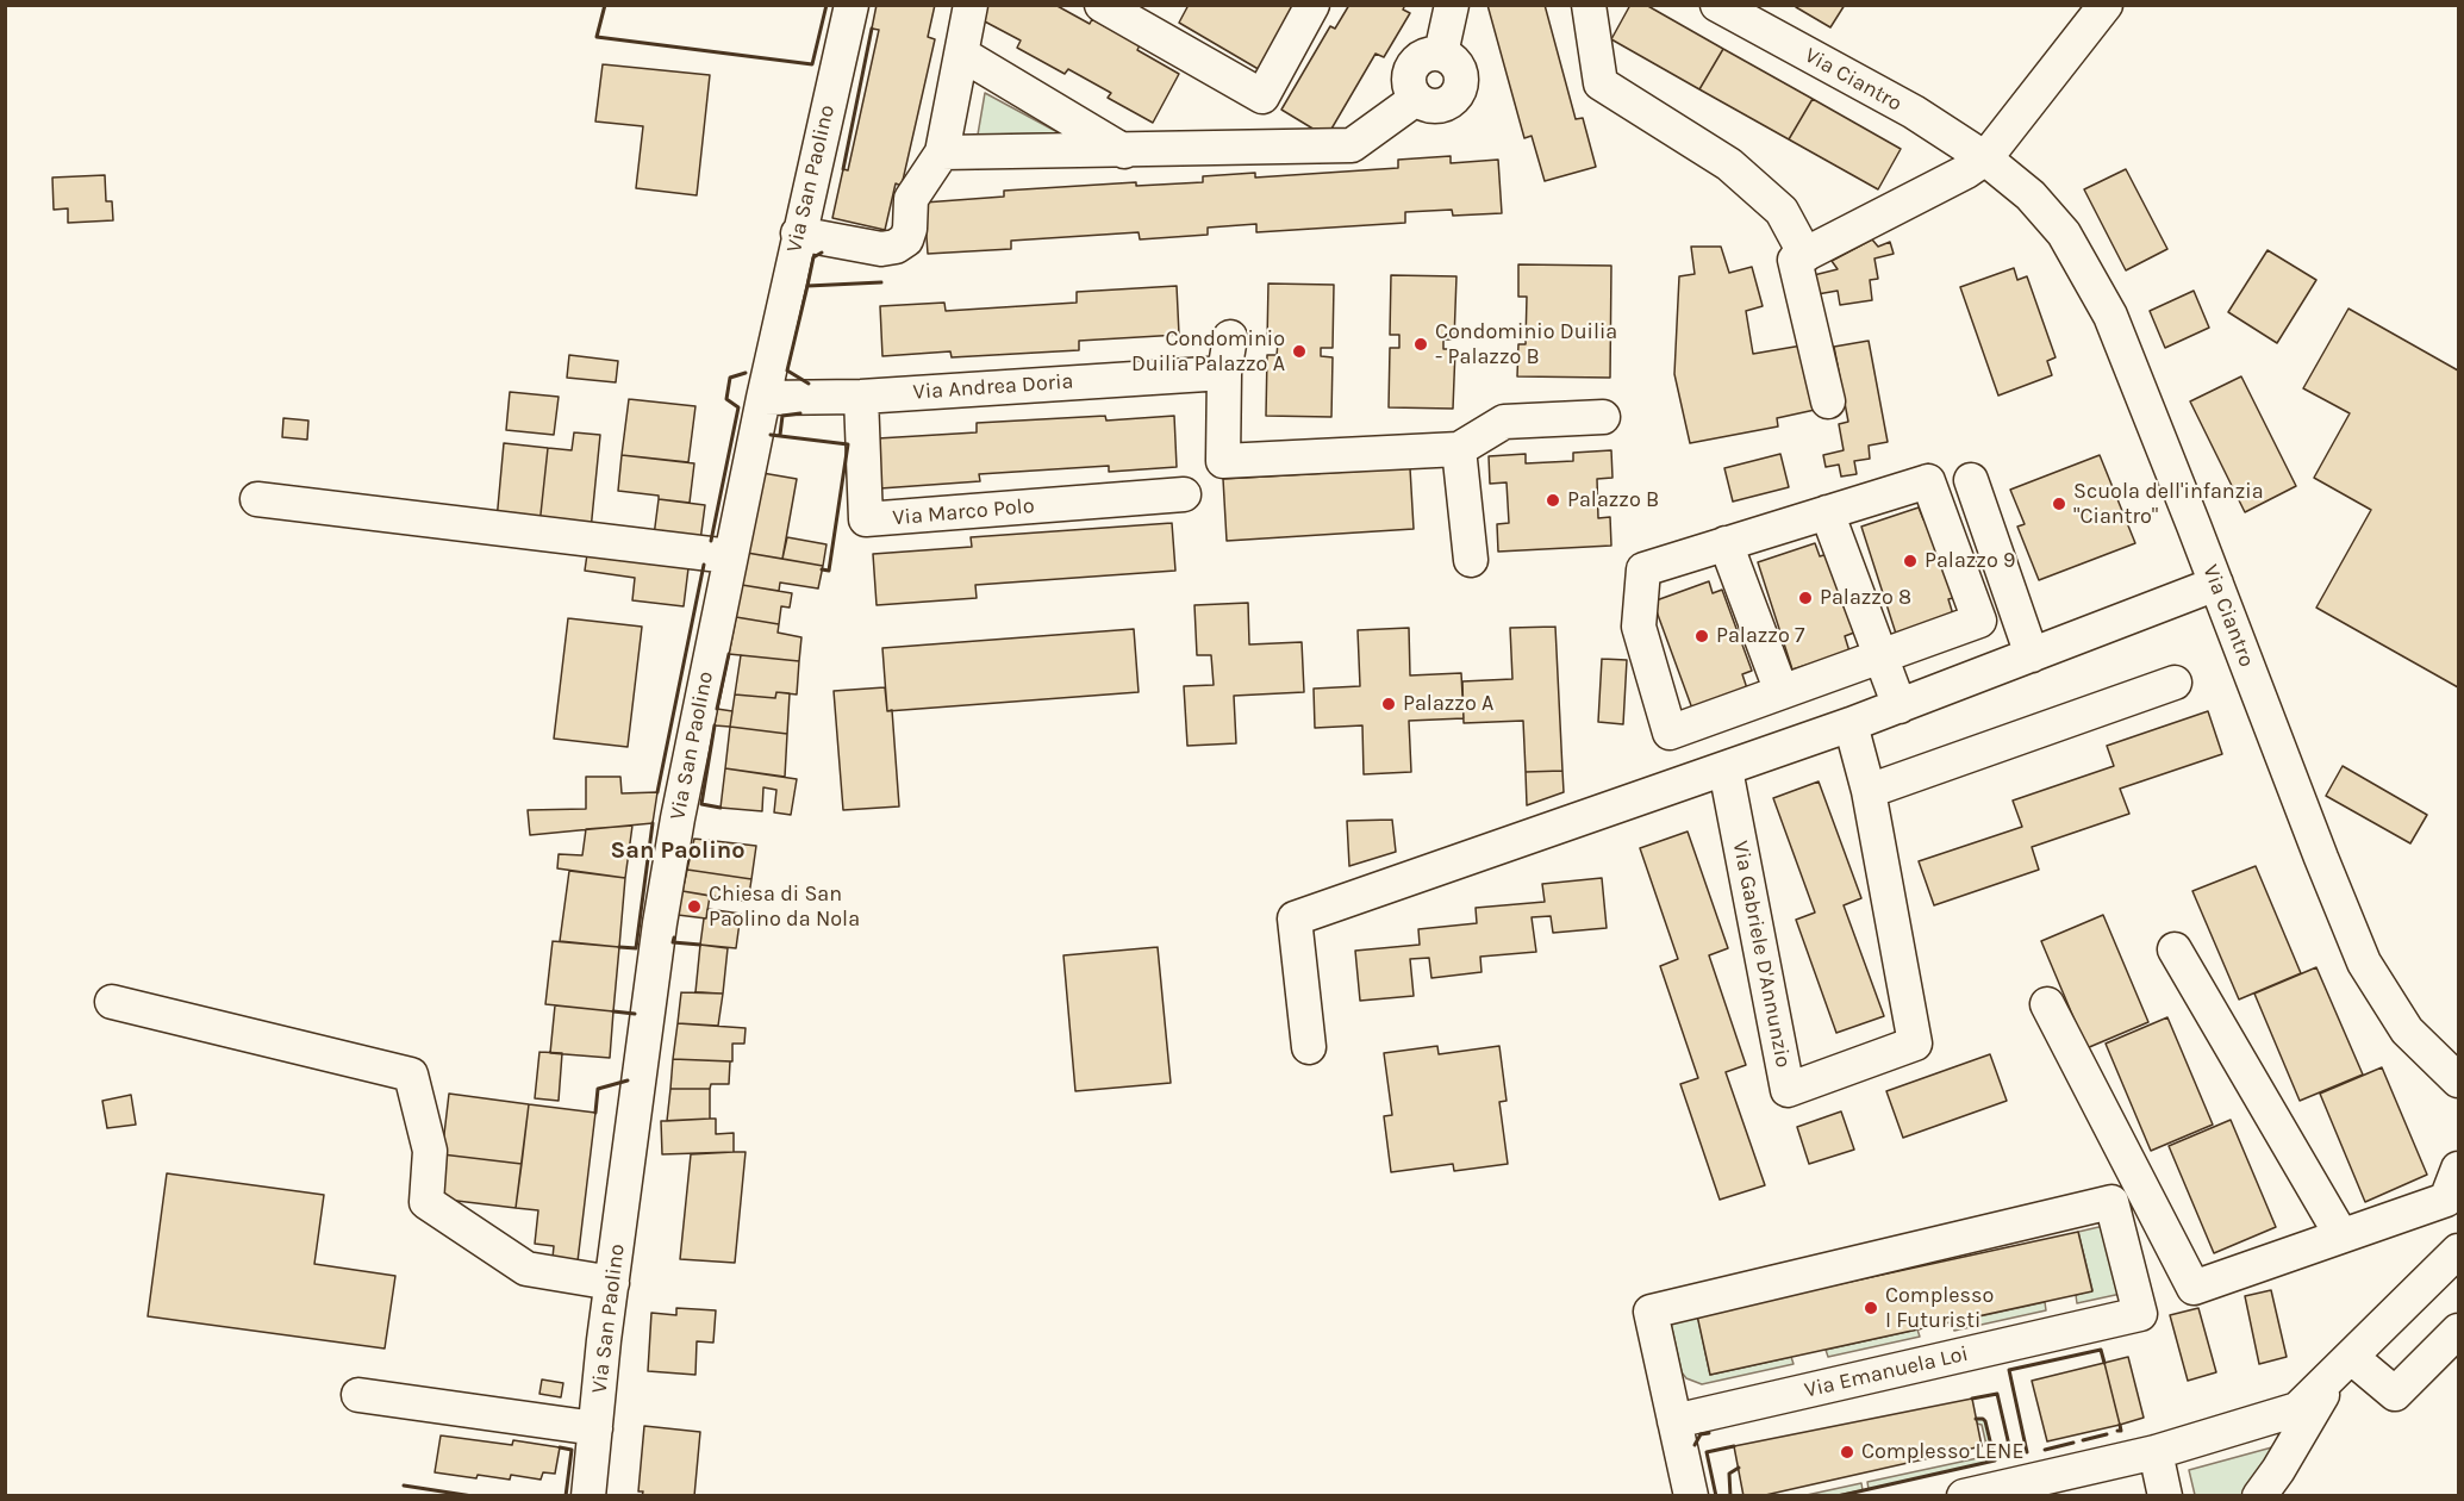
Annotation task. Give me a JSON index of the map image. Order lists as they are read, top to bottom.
{
  "streets": {
    "street": [
      "Via Ciantro",
      "Via San Paolino",
      "Via Andrea Doria",
      "Via Marco Polo",
      "Via Gabriele D'Annunzio",
      "Via Emanuela Loi"
    ]
  },
  "crossings": [
    ["Via San Paolino", "Via Andrea Doria"],
    ["Via Andrea Doria", "Via Marco Polo"]
  ],
  "districts": ["San Paolino"],
  "places": [
    "Condominio Duilia - Palazzo B",
    "Condominio Duilia Palazzo A",
    "Palazzo B",
    "Scuola dell'infanzia \"Ciantro\"",
    "Palazzo 9",
    "Palazzo 8",
    "Palazzo 7",
    "Palazzo A",
    "Chiesa di San Paolino da Nola",
    "Complesso I Futuristi",
    "Complesso LENE"
  ]
}
